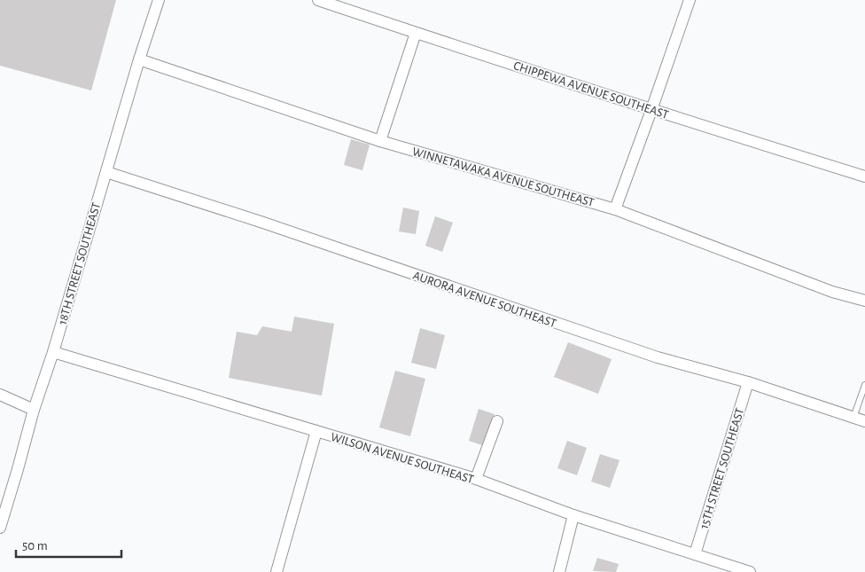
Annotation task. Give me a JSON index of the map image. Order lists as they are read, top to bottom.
{
  "streets": {
    "street": [
      "CHIPPEWA AVENUE SOUTHEAST",
      "WINNETAWAKA AVENUE SOUTHEAST",
      "18TH STREET SOUTHEAST",
      "AURORA AVENUE SOUTHEAST",
      "WILSON AVENUE SOUTHEAST",
      "15TH STREET SOUTHEAST"
    ]
  },
  "crossings": [
    ["WINNETAWAKA AVENUE SOUTHEAST", "18TH STREET SOUTHEAST"],
    ["18TH STREET SOUTHEAST", "AURORA AVENUE SOUTHEAST"],
    ["18TH STREET SOUTHEAST", "WILSON AVENUE SOUTHEAST"],
    ["AURORA AVENUE SOUTHEAST", "15TH STREET SOUTHEAST"],
    ["WILSON AVENUE SOUTHEAST", "15TH STREET SOUTHEAST"]
  ],
  "scale_bar": "50 m"
}
